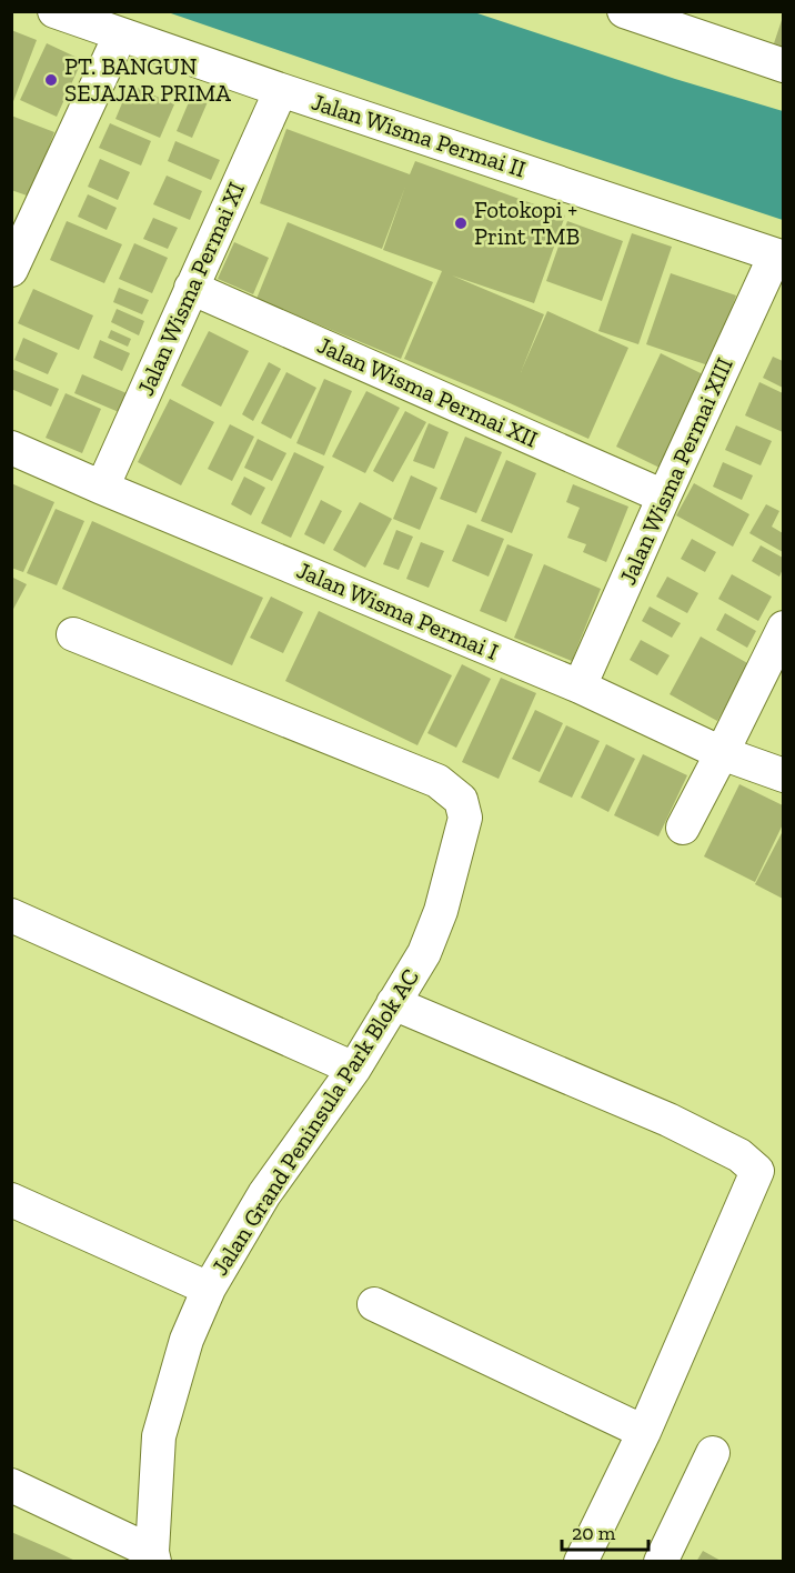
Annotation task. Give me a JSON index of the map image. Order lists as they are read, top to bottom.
{
  "streets": {
    "street": [
      "Jalan Wisma Permai II",
      "Jalan Wisma Permai XI",
      "Jalan Wisma Permai XII",
      "Jalan Wisma Permai XIII",
      "Jalan Wisma Permai I",
      "Jalan Grand Peninsula Park Blok AC"
    ]
  },
  "crossings": [
    ["Jalan Wisma Permai II", "Jalan Wisma Permai XI"],
    ["Jalan Wisma Permai II", "Jalan Wisma Permai XIII"],
    ["Jalan Wisma Permai XI", "Jalan Wisma Permai XII"],
    ["Jalan Wisma Permai XI", "Jalan Wisma Permai I"],
    ["Jalan Wisma Permai XII", "Jalan Wisma Permai XIII"],
    ["Jalan Wisma Permai XIII", "Jalan Wisma Permai I"]
  ],
  "places": ["PT. BANGUN SEJAJAR PRIMA", "Fotokopi + Print TMB"],
  "scale_bar": "20 m"
}
